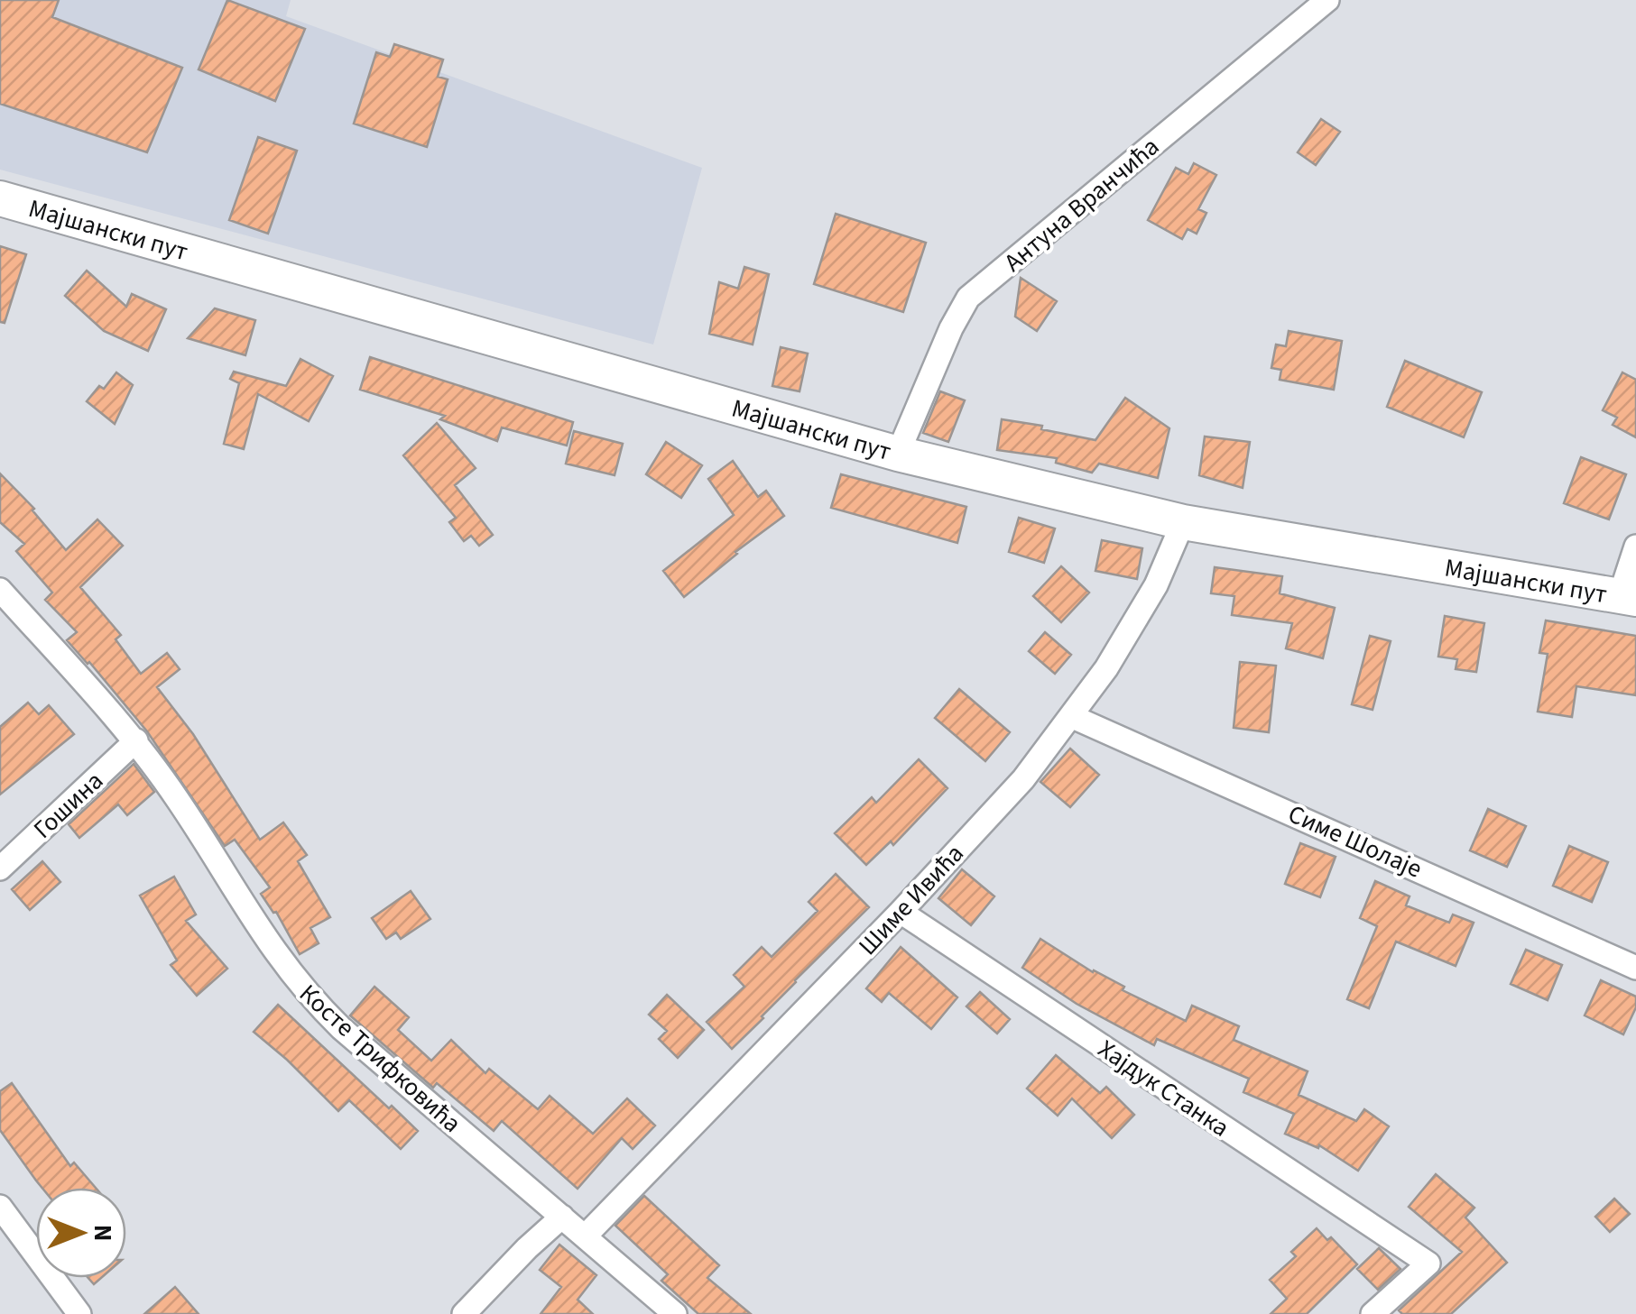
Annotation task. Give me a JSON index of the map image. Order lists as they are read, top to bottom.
{
  "streets": {
    "street": [
      "Антуна Вранчића",
      "Мајшански пут",
      "Гошина",
      "Симе Шолаје",
      "Шиме Ивића",
      "Косте Трифковића",
      "Хајдук Станка"
    ]
  },
  "crossings": [
    ["Антуна Вранчића", "Мајшански пут"],
    ["Мајшански пут", "Шиме Ивића"],
    ["Гошина", "Косте Трифковића"],
    ["Симе Шолаје", "Шиме Ивића"],
    ["Шиме Ивића", "Косте Трифковића"],
    ["Шиме Ивића", "Хајдук Станка"]
  ],
  "north": "right"
}
